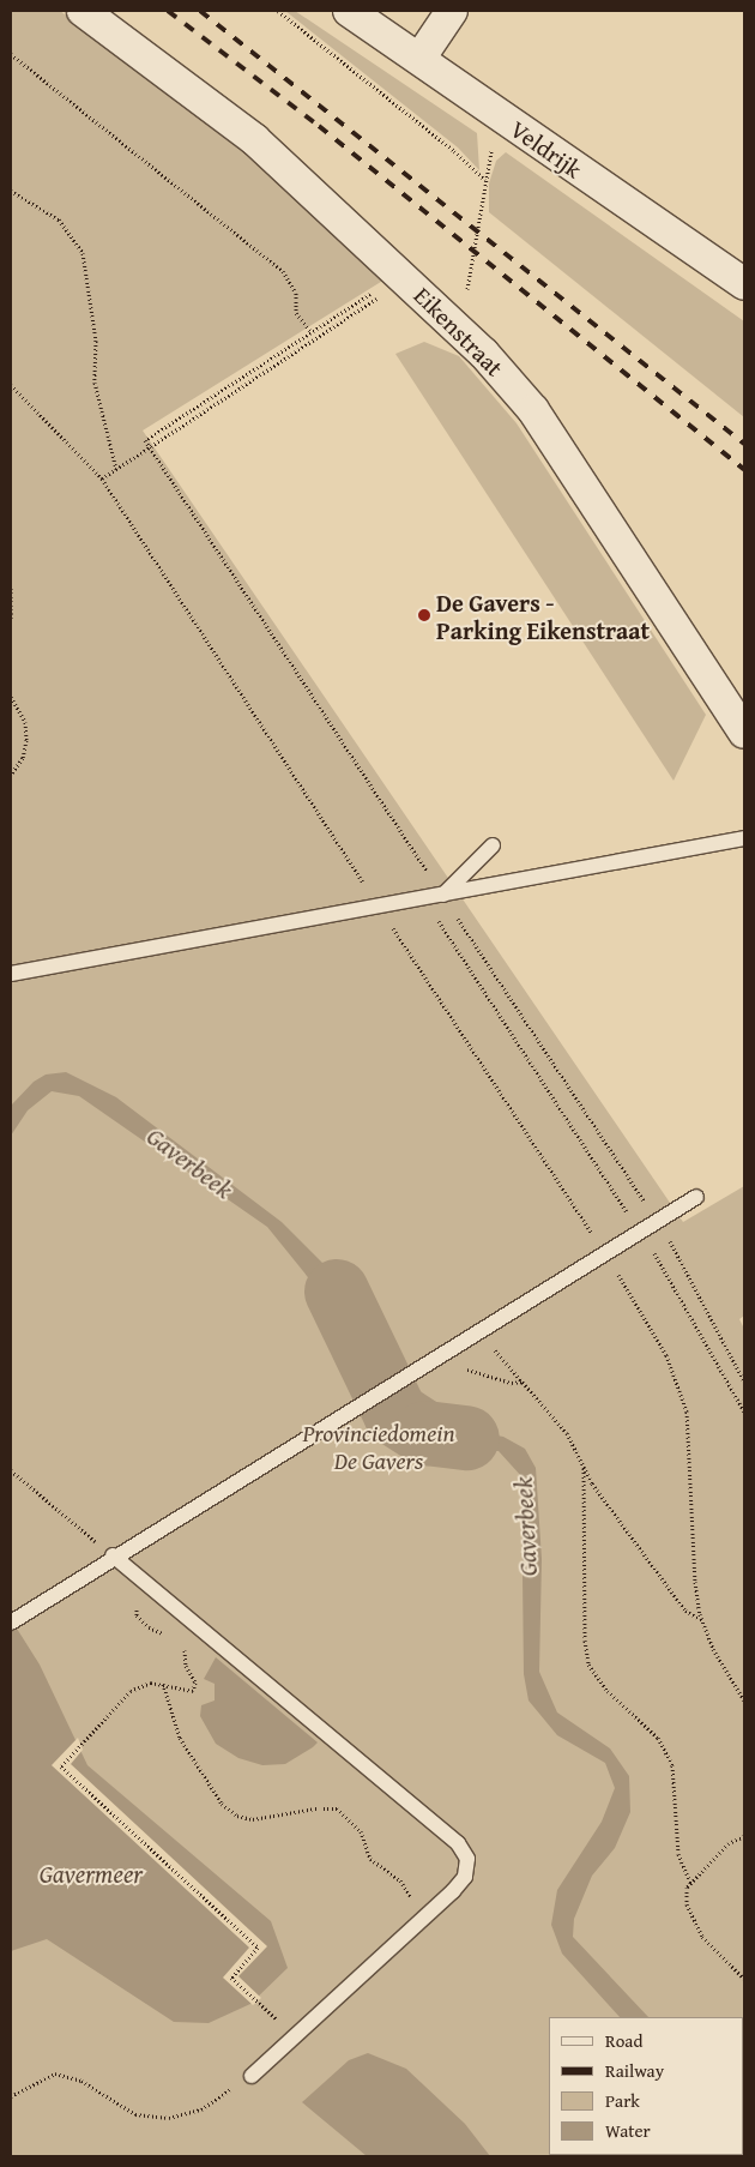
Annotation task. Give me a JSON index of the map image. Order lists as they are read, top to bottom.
{
  "streets": {
    "street": ["Veldrijk", "Eikenstraat"]
  },
  "water": ["Gaverbeek", "Gavermeer"],
  "parks": ["Provinciedomein De Gavers"],
  "places": ["De Gavers - Parking Eikenstraat"],
  "legend": [
    "Road",
    "Railway",
    "Park",
    "Water"
  ]
}
